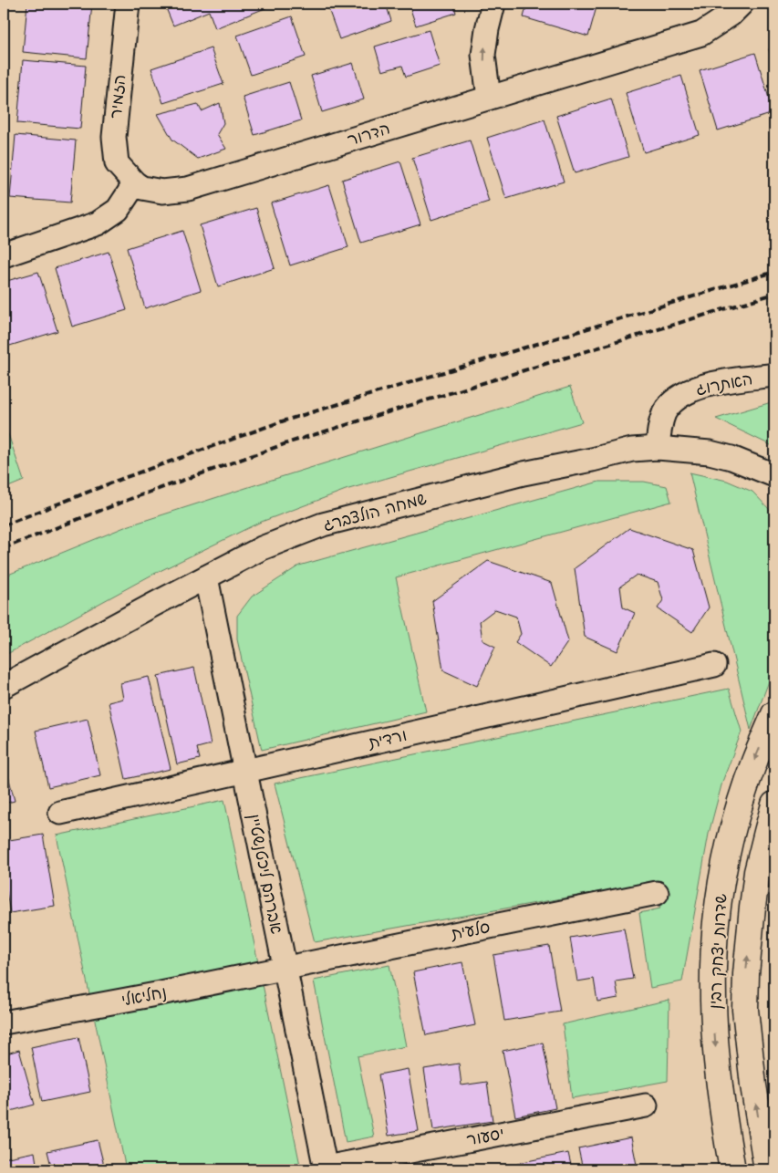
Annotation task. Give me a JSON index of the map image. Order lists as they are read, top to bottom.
{
  "streets": {
    "main road": ["שדרות יצחק רבין"],
    "street": [
      "הזמיר",
      "הדרור",
      "האתרוג",
      "שמחה הולצברג",
      "ורדית",
      "אברהם ליכטנשטיין",
      "סלעית",
      "נחליאלי",
      "יסעור"
    ]
  },
  "crossings": [
    ["הזמיר", "הדרור"],
    ["האתרוג", "שמחה הולצברג"],
    ["שמחה הולצברג", "אברהם ליכטנשטיין"],
    ["ורדית", "אברהם ליכטנשטיין"],
    ["אברהם ליכטנשטיין", "סלעית"],
    ["אברהם ליכטנשטיין", "נחליאלי"],
    ["אברהם ליכטנשטיין", "יסעור"],
    ["סלעית", "נחליאלי"]
  ]
}
